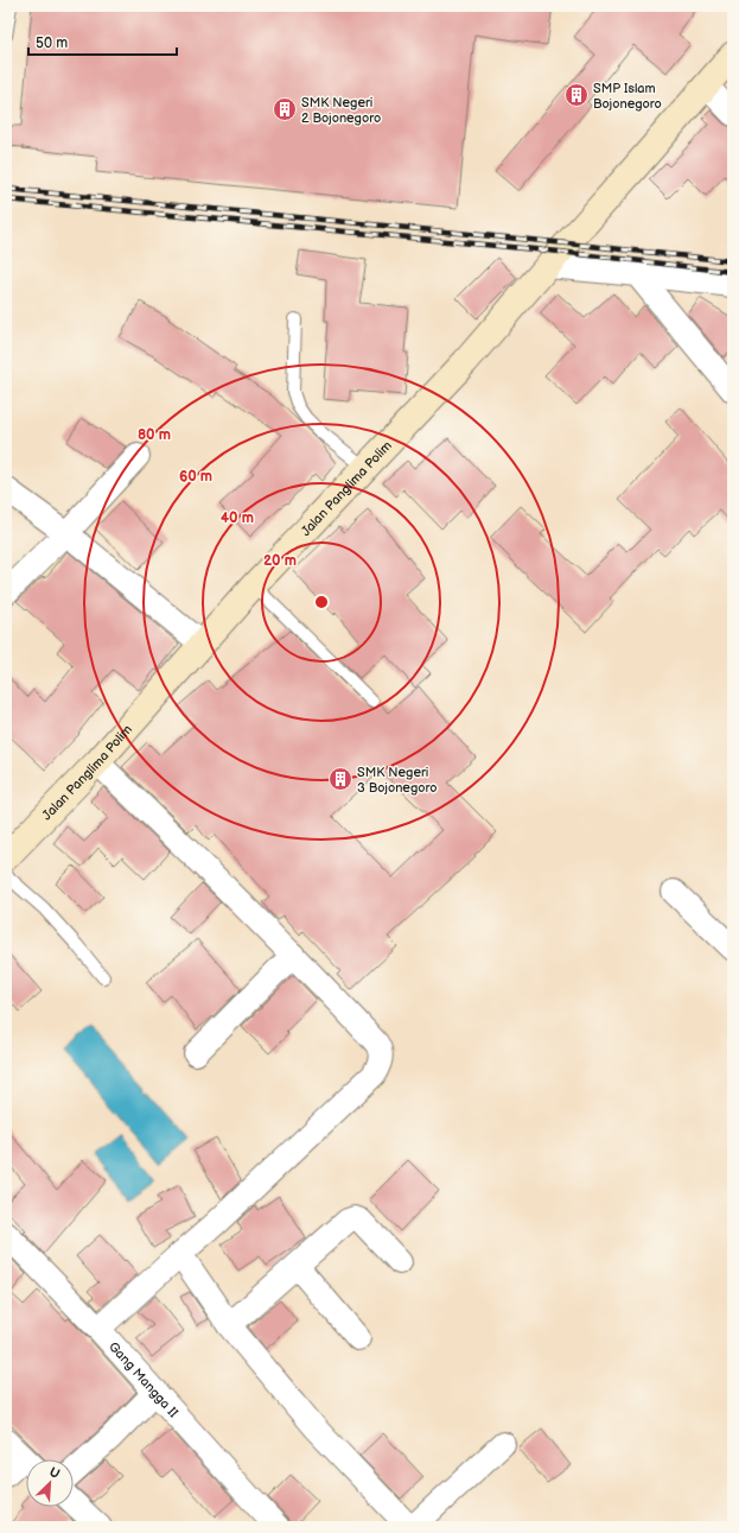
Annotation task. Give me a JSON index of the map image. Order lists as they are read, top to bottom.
{
  "streets": {
    "main road": ["Jalan Panglima Polim"],
    "street": ["Gang Mangga II"]
  },
  "places": {
    "building": ["SMP Islam Bojonegoro", "SMK Negeri 2 Bojonegoro", "SMK Negeri 3 Bojonegoro"]
  },
  "scale_bar": "50 m",
  "north": "top right",
  "rings": [
    "80 m",
    "60 m",
    "40 m",
    "20 m"
  ]
}
